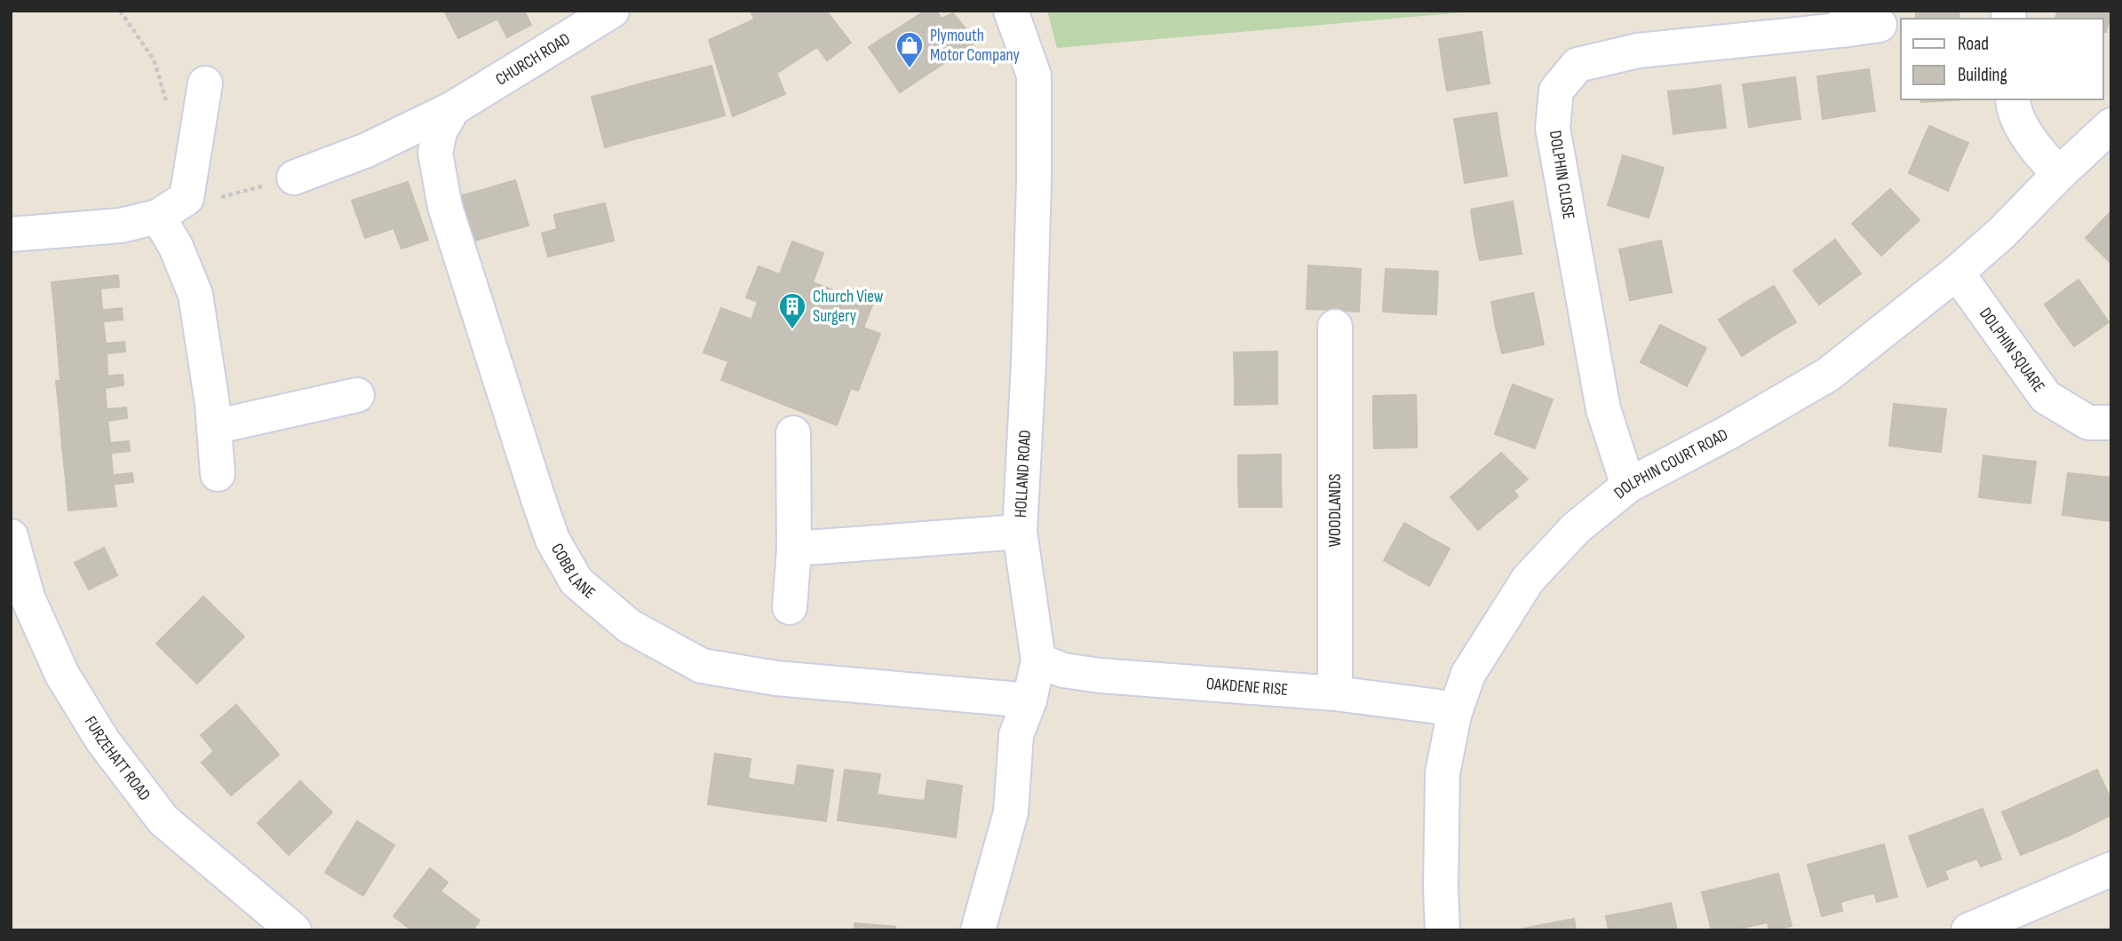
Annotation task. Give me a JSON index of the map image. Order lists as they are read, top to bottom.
{
  "streets": {
    "street": [
      "CHURCH ROAD",
      "DOLPHIN CLOSE",
      "DOLPHIN SQUARE",
      "DOLPHIN COURT ROAD",
      "HOLLAND ROAD",
      "WOODLANDS",
      "COBB LANE",
      "OAKDENE RISE",
      "FURZEHATT ROAD"
    ]
  },
  "crossings": [
    ["CHURCH ROAD", "COBB LANE"],
    ["DOLPHIN CLOSE", "DOLPHIN COURT ROAD"],
    ["DOLPHIN SQUARE", "DOLPHIN COURT ROAD"],
    ["DOLPHIN COURT ROAD", "OAKDENE RISE"],
    ["HOLLAND ROAD", "COBB LANE"],
    ["HOLLAND ROAD", "OAKDENE RISE"],
    ["WOODLANDS", "OAKDENE RISE"]
  ],
  "places": {
    "shop": ["Plymouth Motor Company"],
    "building": ["Church View Surgery"]
  },
  "legend": ["Road", "Building"]
}
